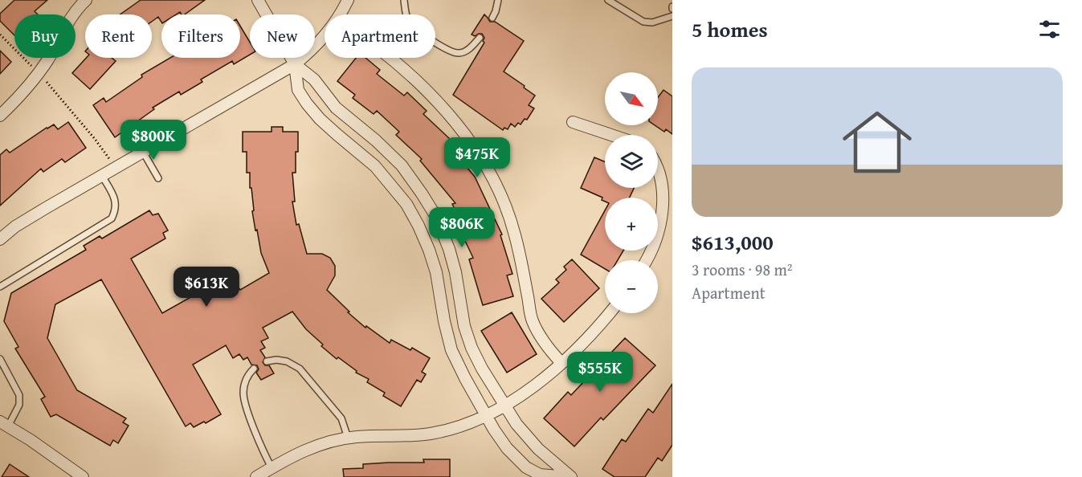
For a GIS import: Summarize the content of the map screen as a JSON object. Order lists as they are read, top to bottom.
{
  "north": "bottom right",
  "page": {
    "heading": "5 homes",
    "chip": [
      "Buy",
      "Rent",
      "Filters",
      "New",
      "Apartment"
    ],
    "list": [
      {
        "name": "$613,000",
        "note": "3 rooms · 98 m² · Apartment"
      }
    ],
    "map_buttons": ["+", "−"],
    "price": [
      "$800K",
      "$475K",
      "$806K",
      "$613K",
      "$555K"
    ]
  }
}
